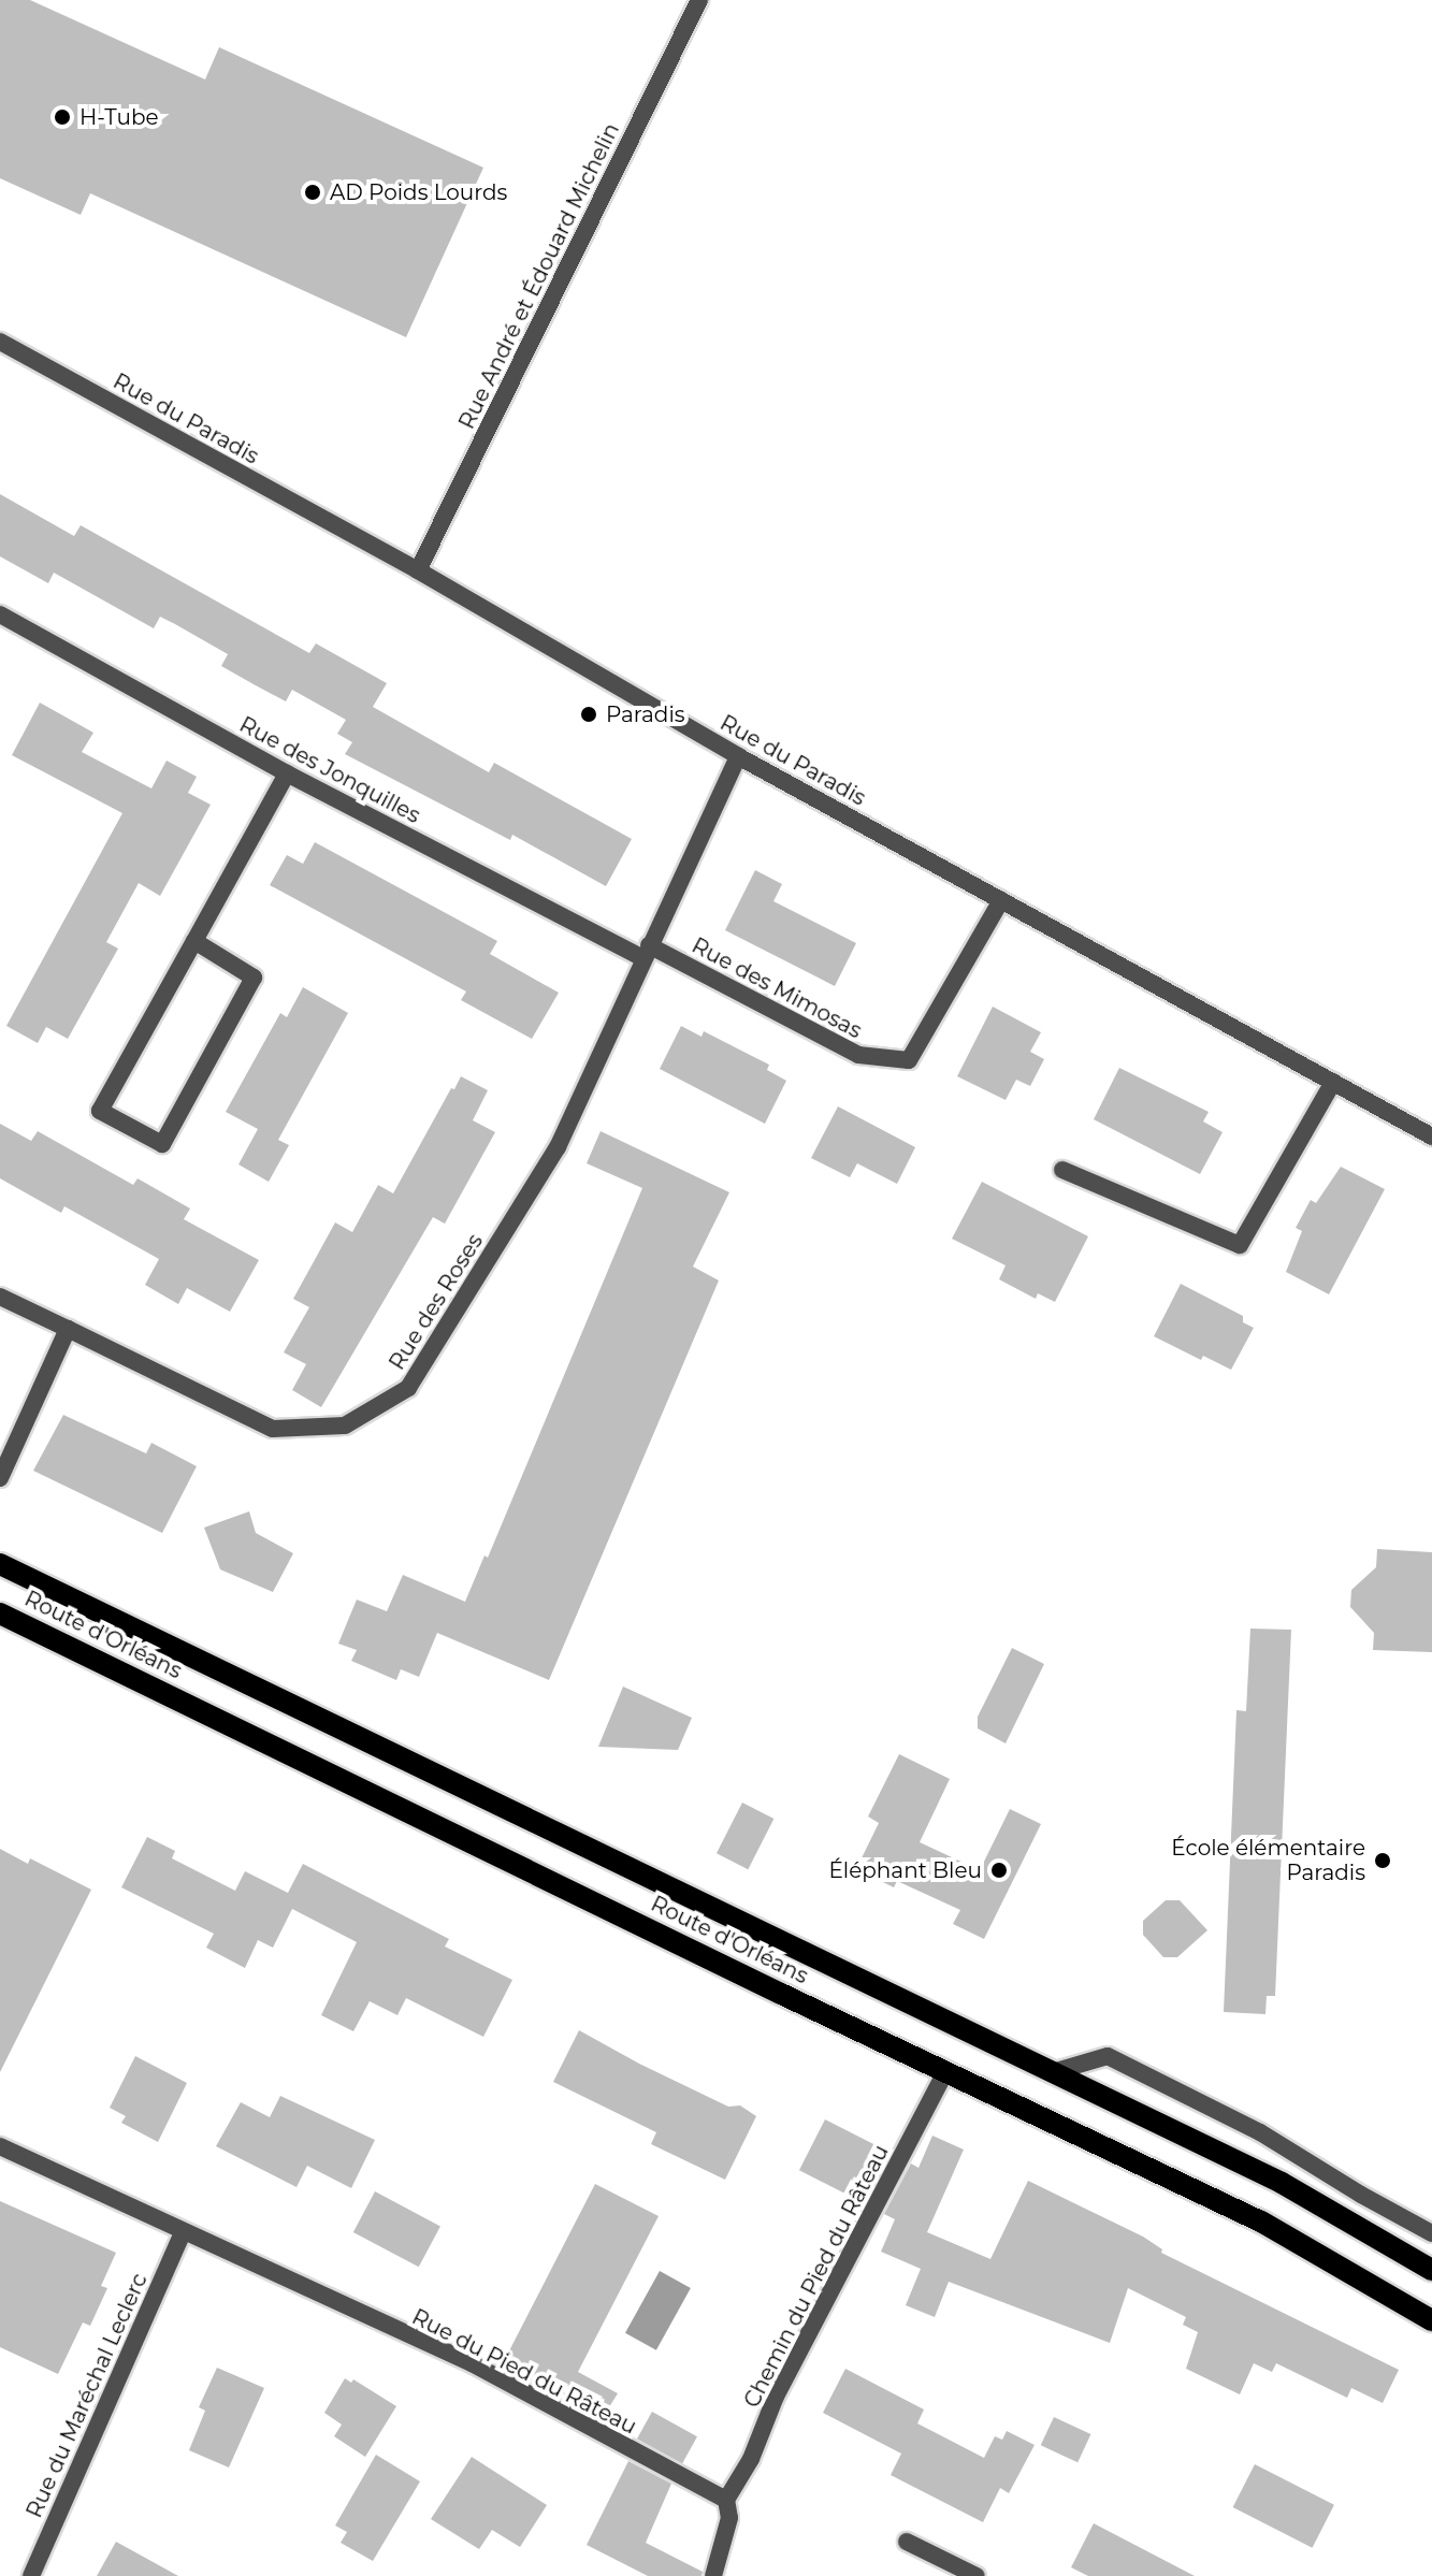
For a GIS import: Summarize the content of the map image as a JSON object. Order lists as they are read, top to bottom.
{
  "streets": {
    "main road": ["Route d'Orléans"],
    "street": [
      "Rue André et Édouard Michelin",
      "Rue du Paradis",
      "Rue des Jonquilles",
      "Rue des Mimosas",
      "Rue des Roses",
      "Chemin du Pied du Râteau",
      "Rue du Pied du Râteau",
      "Rue du Maréchal Leclerc"
    ]
  },
  "crossings": [
    ["Rue André et Édouard Michelin", "Rue du Paradis"],
    ["Rue du Paradis", "Rue des Mimosas"],
    ["Rue du Paradis", "Rue des Roses"],
    ["Rue des Jonquilles", "Rue des Mimosas"],
    ["Rue des Jonquilles", "Rue des Roses"],
    ["Rue des Mimosas", "Rue des Roses"],
    ["Route d'Orléans", "Chemin du Pied du Râteau"],
    ["Chemin du Pied du Râteau", "Rue du Pied du Râteau"],
    ["Rue du Pied du Râteau", "Rue du Maréchal Leclerc"]
  ],
  "places": [
    "H-Tube",
    "AD Poids Lourds",
    "Paradis",
    "École élémentaire Paradis",
    "Éléphant Bleu"
  ]
}
